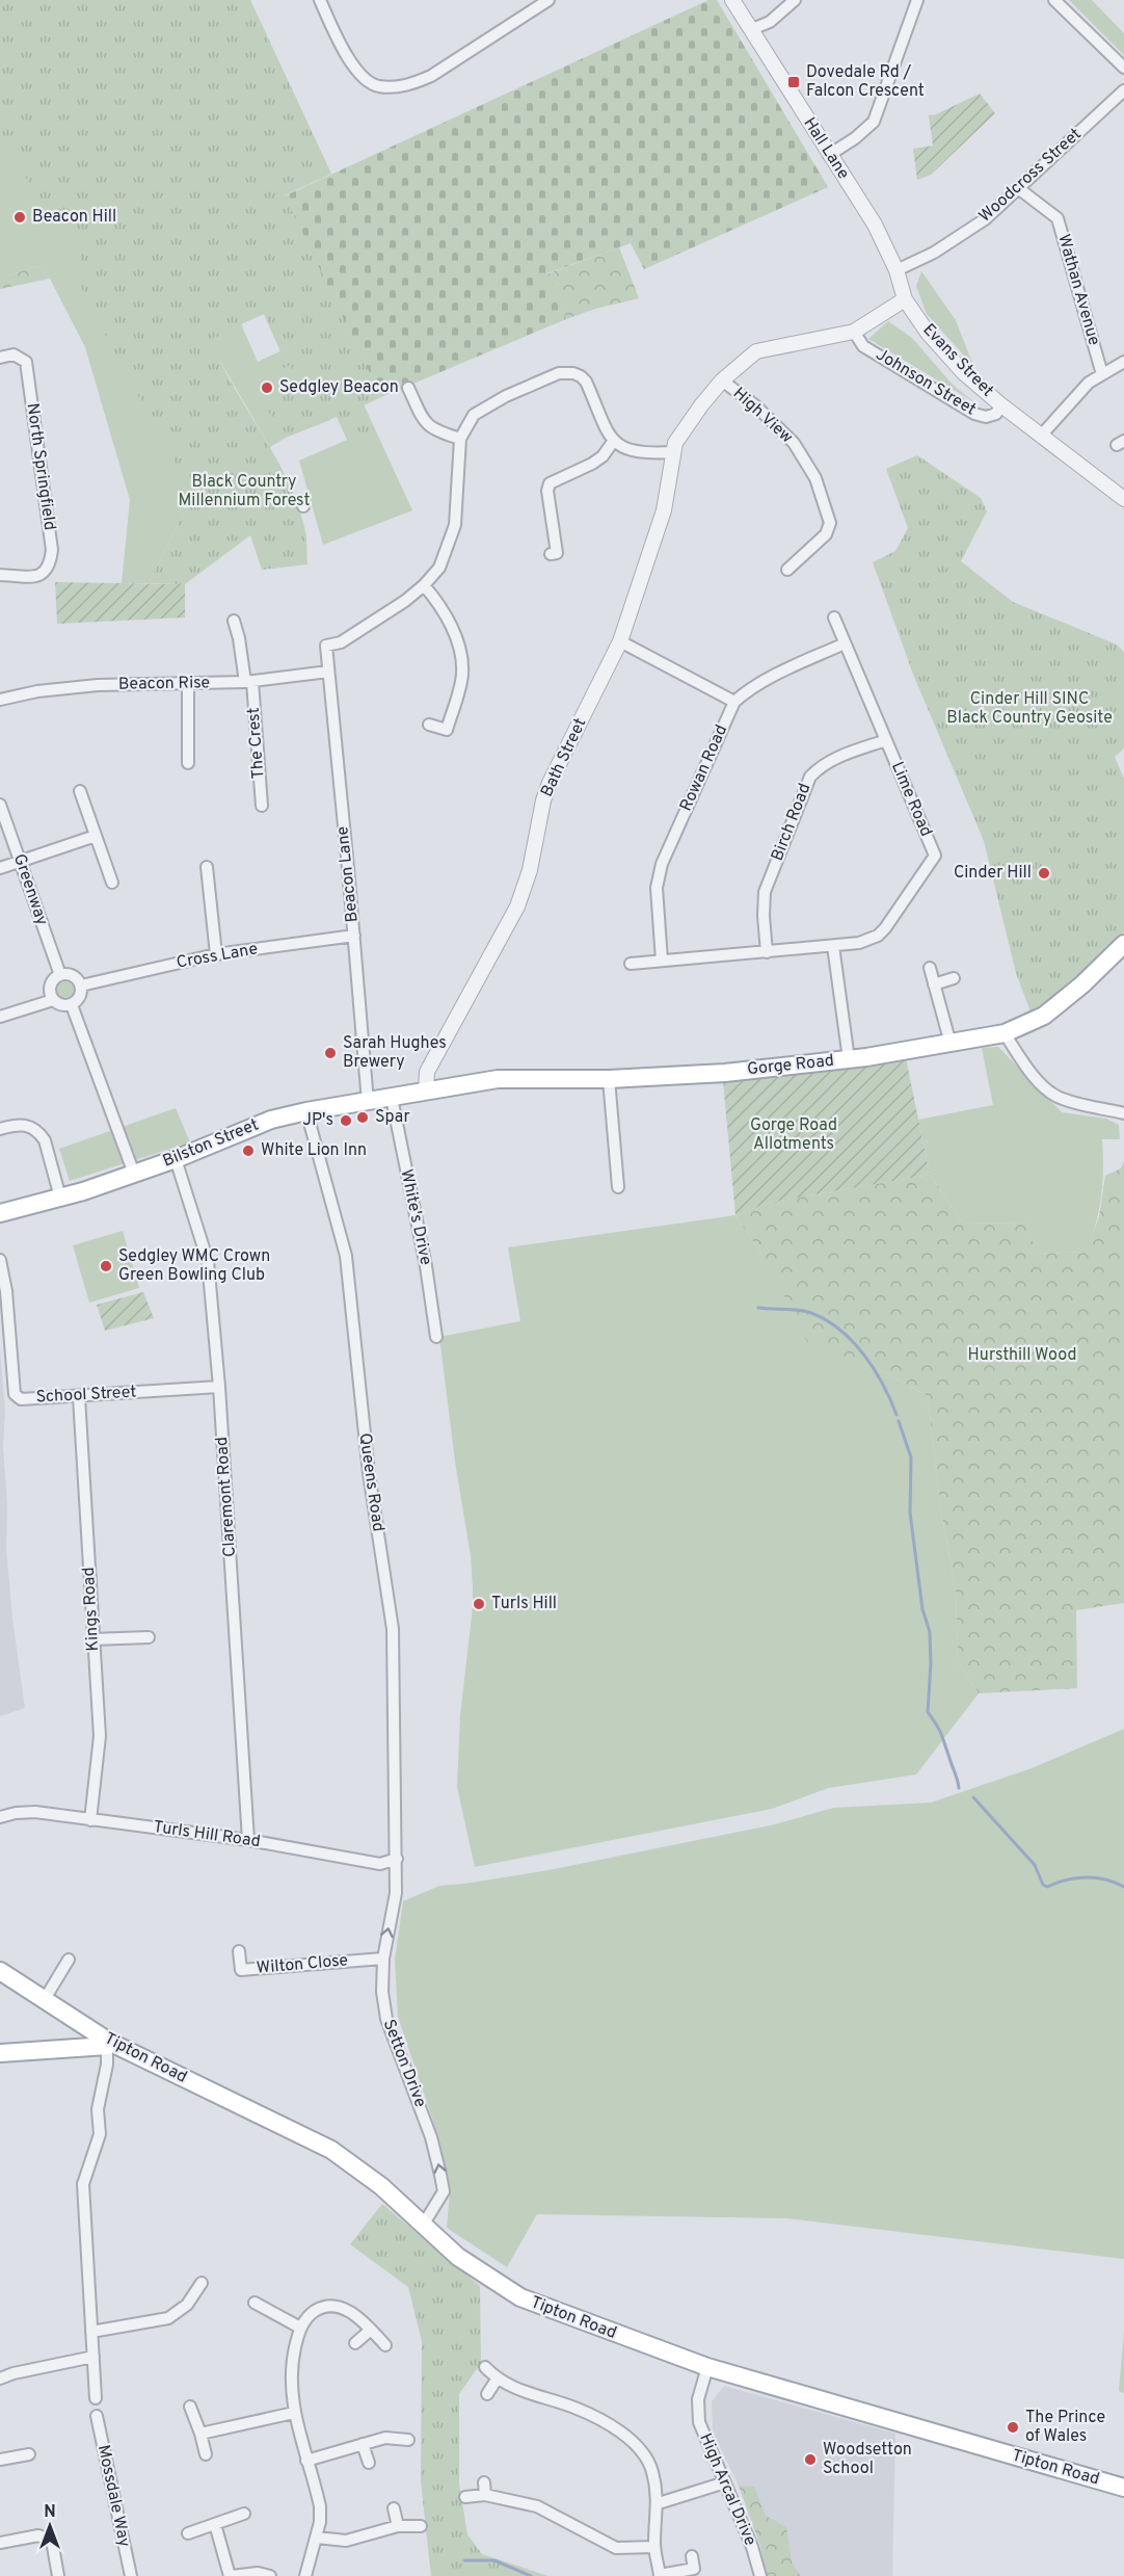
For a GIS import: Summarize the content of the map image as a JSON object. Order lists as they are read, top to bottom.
{
  "streets": {
    "main road": ["Gorge Road", "Bilston Street", "Tipton Road"],
    "street": [
      "Hall Lane",
      "Woodcross Street",
      "Wathan Avenue",
      "Evans Street",
      "Johnson Street",
      "High View",
      "North Springfield",
      "Beacon Rise",
      "The Crest",
      "Bath Street",
      "Rowan Road",
      "Lime Road",
      "Birch Road",
      "Beacon Lane",
      "Greenway",
      "Cross Lane",
      "White's Drive",
      "School Street",
      "Queens Road",
      "Claremont Road",
      "Kings Road",
      "Turls Hill Road",
      "Wilton Close",
      "Setton Drive",
      "High Arcal Drive",
      "Mossdale Way"
    ]
  },
  "crossings": [
    ["Hall Lane", "Woodcross Street"],
    ["Hall Lane", "Evans Street"],
    ["Woodcross Street", "Wathan Avenue"],
    ["Woodcross Street", "Evans Street"],
    ["Evans Street", "Johnson Street"],
    ["Beacon Rise", "The Crest"],
    ["Beacon Rise", "Beacon Lane"],
    ["Bath Street", "Gorge Road"],
    ["Bath Street", "Bilston Street"],
    ["Lime Road", "Birch Road"],
    ["Beacon Lane", "Cross Lane"],
    ["Beacon Lane", "Bilston Street"],
    ["Greenway", "Cross Lane"],
    ["Gorge Road", "Bilston Street"],
    ["Bilston Street", "White's Drive"],
    ["Bilston Street", "Queens Road"],
    ["Bilston Street", "Claremont Road"],
    ["School Street", "Claremont Road"],
    ["School Street", "Kings Road"],
    ["Queens Road", "Turls Hill Road"],
    ["Queens Road", "Setton Drive"],
    ["Claremont Road", "Turls Hill Road"],
    ["Kings Road", "Turls Hill Road"],
    ["Turls Hill Road", "Setton Drive"],
    ["Wilton Close", "Setton Drive"],
    ["Tipton Road", "Setton Drive"],
    ["Tipton Road", "High Arcal Drive"]
  ],
  "one_way": ["Setton Drive"],
  "parks": [
    "Black Country Millennium Forest",
    "Cinder Hill SINC Black Country Geosite",
    "Gorge Road Allotments",
    "Hursthill Wood"
  ],
  "places": {
    "transit": ["Dovedale Rd / Falcon Crescent"],
    "other": [
      "Beacon Hill",
      "Sedgley Beacon",
      "Cinder Hill",
      "Sarah Hughes Brewery",
      "Spar",
      "JP's",
      "White Lion Inn",
      "Sedgley WMC Crown Green Bowling Club",
      "Turls Hill",
      "The Prince of Wales",
      "Woodsetton School"
    ]
  },
  "north": "top"
}
